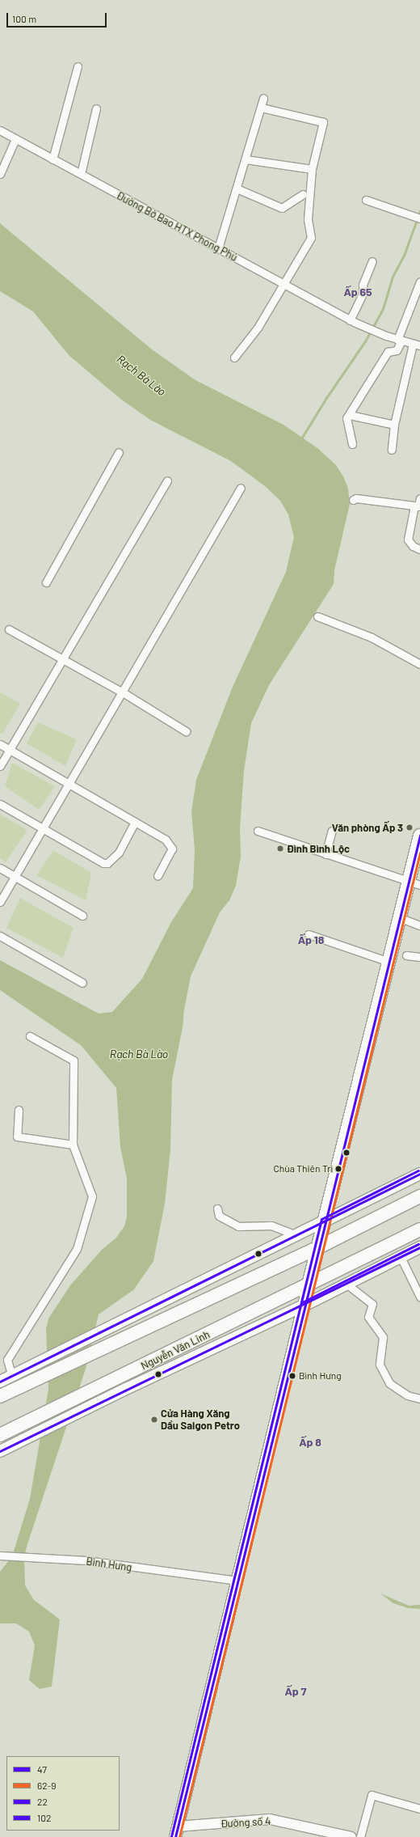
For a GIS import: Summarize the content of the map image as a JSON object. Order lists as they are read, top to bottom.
{
  "streets": {
    "highway": ["Nguyễn Văn Linh"],
    "street": ["Đường Bờ Bao HTX Phong Phú", "Bình Hưng", "Đường số 4"]
  },
  "districts": [
    "Ấp 65",
    "Ấp 18",
    "Ấp 8",
    "Ấp 7"
  ],
  "water": ["Rạch Bà Lào"],
  "places": [
    "Văn phòng Ấp 3",
    "Đình Bình Lộc",
    "Chùa Thiên Trì",
    "Bình Hưng",
    "Cửa Hàng Xăng Dầu Saigon Petro"
  ],
  "lines": [
    "transit line 47",
    "transit line 62-9",
    "transit line 22",
    "transit line 102"
  ],
  "legend": [
    "47",
    "62-9",
    "22",
    "102"
  ],
  "scale_bar": "100 m"
}
